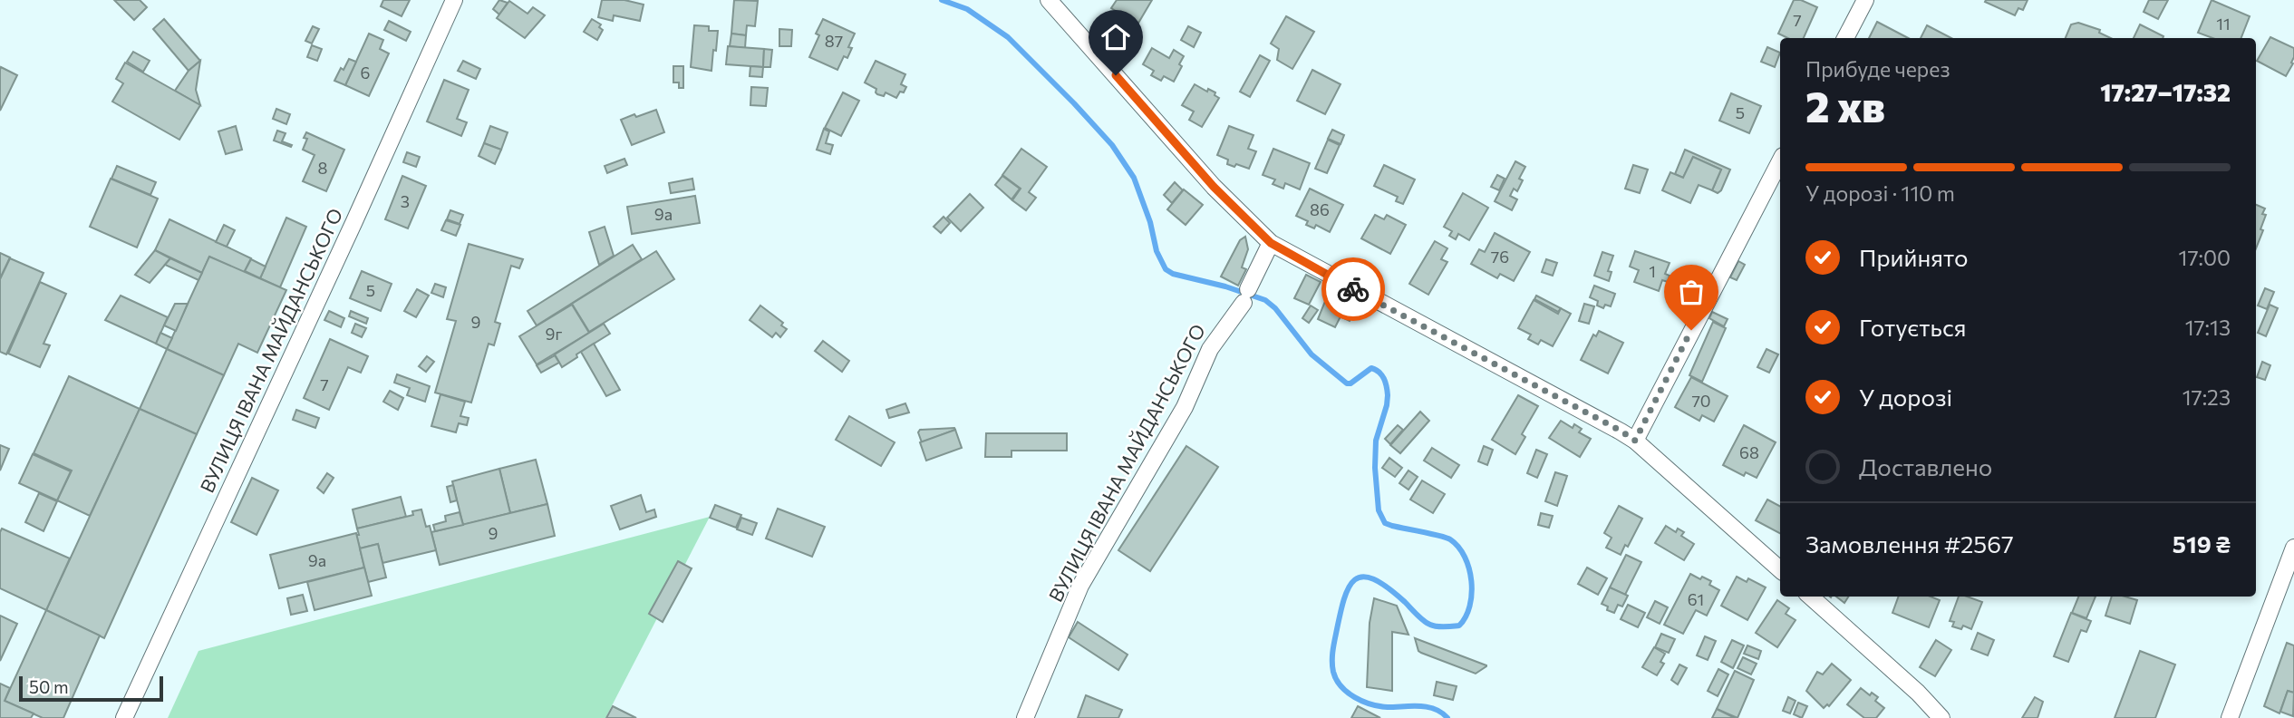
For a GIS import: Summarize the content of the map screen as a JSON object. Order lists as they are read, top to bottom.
{
  "streets": {
    "street": ["ВУЛИЦЯ ІВАНА МАЙДАНСЬКОГО"]
  },
  "house_numbers": [
    "7",
    "11",
    "87",
    "6",
    "5",
    "8",
    "3",
    "86",
    "9а",
    "76",
    "1",
    "5",
    "9",
    "9г",
    "7",
    "70",
    "68",
    "9",
    "9а",
    "61"
  ],
  "scale_bar": "50 m",
  "page": {
    "heading": ["2 хв", "Прибуде через", "17:27–17:32"],
    "panel": ["Замовлення #2567", "519 ₴"],
    "bar": "У дорозі · 110 m",
    "list": [
      ["Прийнято", "17:00"],
      ["Готується", "17:13"],
      ["У дорозі", "17:23"],
      "Доставлено"
    ],
    "scale": "50 m"
  }
}
